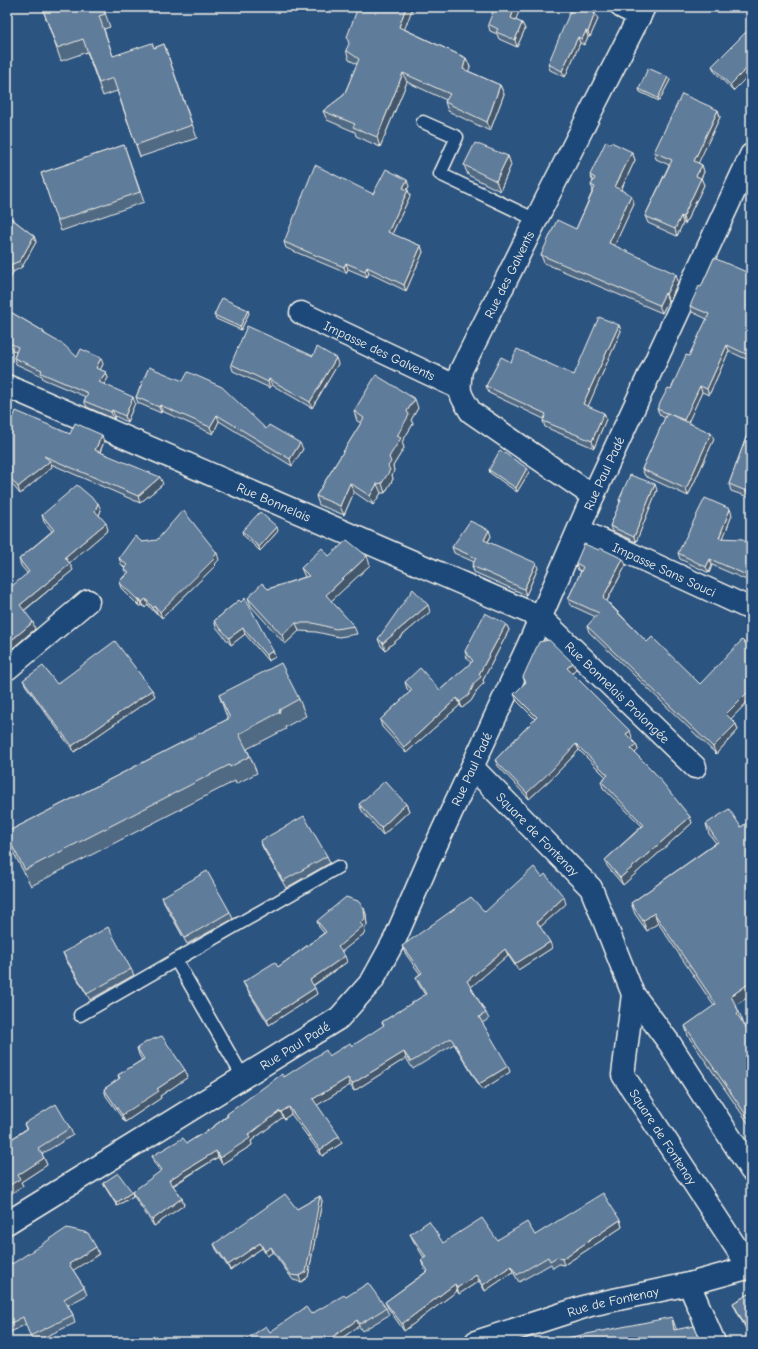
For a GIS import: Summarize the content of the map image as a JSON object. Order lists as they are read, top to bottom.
{
  "streets": {
    "street": [
      "Rue des Galvents",
      "Impasse des Galvents",
      "Rue Paul Padé",
      "Rue Bonnelais",
      "Impasse Sans Souci",
      "Rue Bonnelais Prolongée",
      "Square de Fontenay",
      "Rue de Fontenay"
    ]
  },
  "crossings": [
    ["Rue des Galvents", "Impasse des Galvents"],
    ["Rue Paul Padé", "Rue Bonnelais"],
    ["Rue Paul Padé", "Impasse Sans Souci"],
    ["Rue Paul Padé", "Rue Bonnelais Prolongée"],
    ["Rue Paul Padé", "Square de Fontenay"],
    ["Rue Bonnelais", "Rue Bonnelais Prolongée"],
    ["Square de Fontenay", "Rue de Fontenay"]
  ]
}
